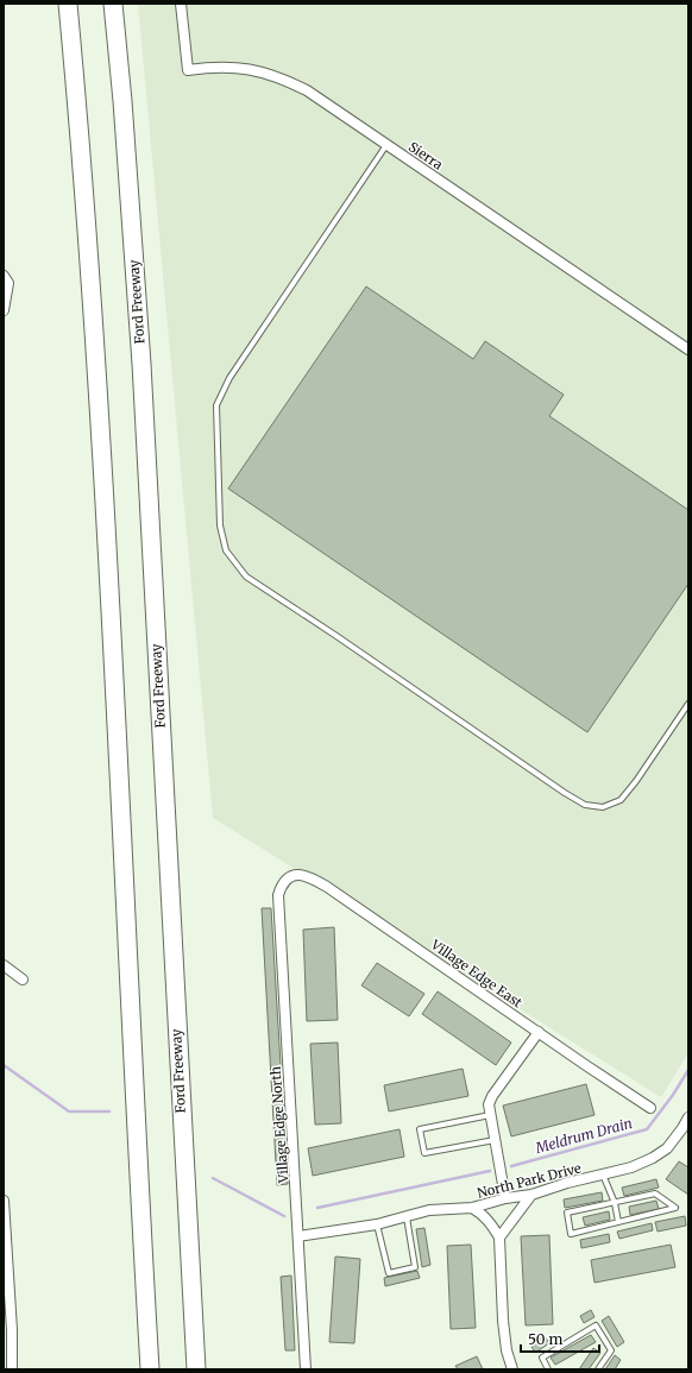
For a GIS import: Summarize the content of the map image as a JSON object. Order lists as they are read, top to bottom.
{
  "streets": {
    "highway": ["Ford Freeway"],
    "street": [
      "Sierra",
      "Village Edge East",
      "Village Edge North",
      "North Park Drive"
    ]
  },
  "crossings": [
    ["Village Edge East", "Village Edge North"],
    ["Village Edge North", "North Park Drive"]
  ],
  "water": ["Meldrum Drain"],
  "scale_bar": "50 m"
}
